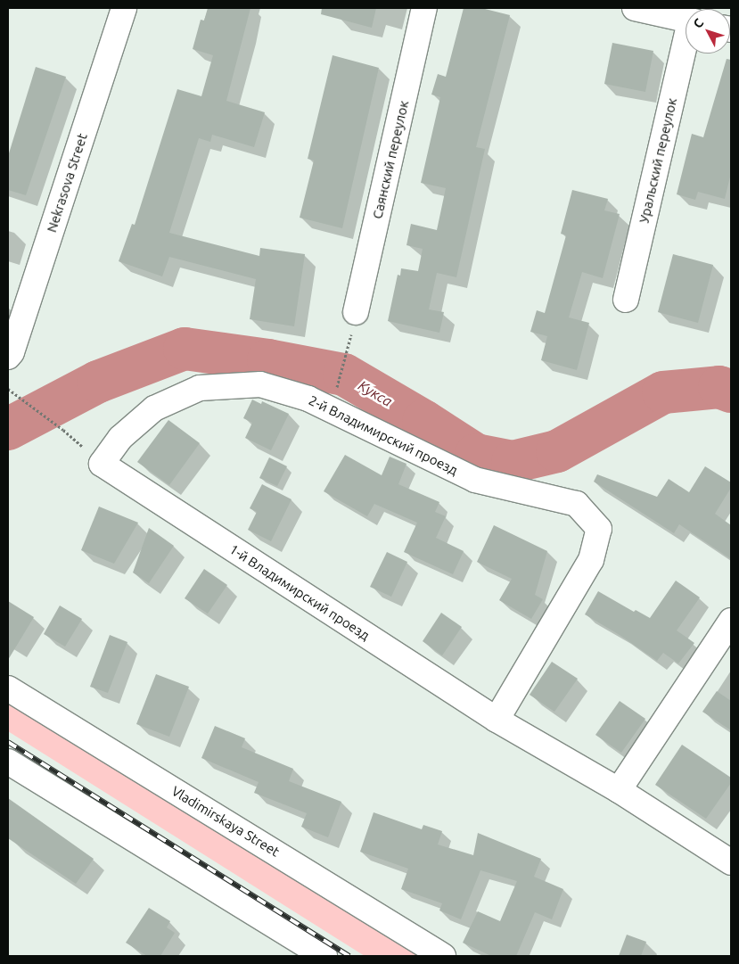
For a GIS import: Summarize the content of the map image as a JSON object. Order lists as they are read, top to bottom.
{
  "streets": {
    "street": [
      "Саянский переулок",
      "Уральский переулок",
      "Nekrasova Street",
      "2-й Владимирский проезд",
      "1-й Владимирский проезд",
      "Vladimirskaya Street"
    ]
  },
  "crossings": [
    ["2-й Владимирский проезд", "1-й Владимирский проезд"]
  ],
  "water": ["Кукса"],
  "north": "top left"
}
